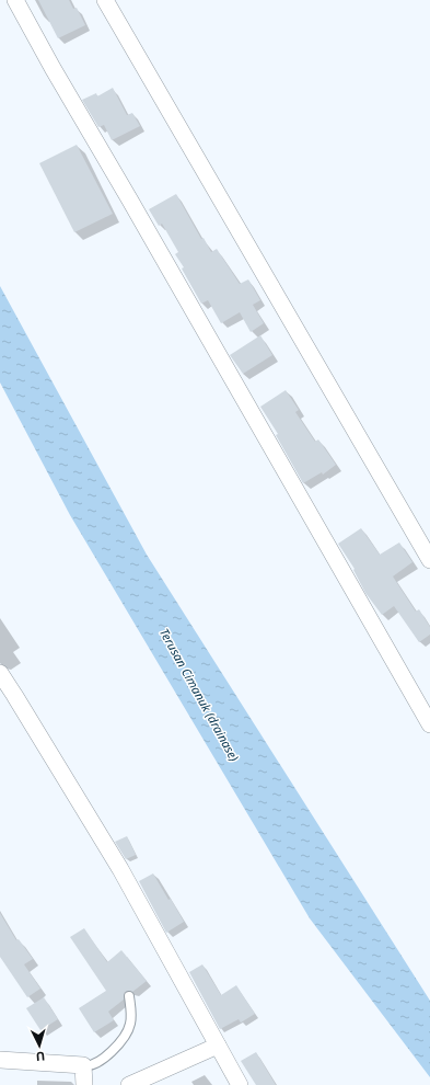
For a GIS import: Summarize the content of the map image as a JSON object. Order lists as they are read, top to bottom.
{
  "water": ["Terusan Cimanuk (drainase)"],
  "north": "bottom"
}
